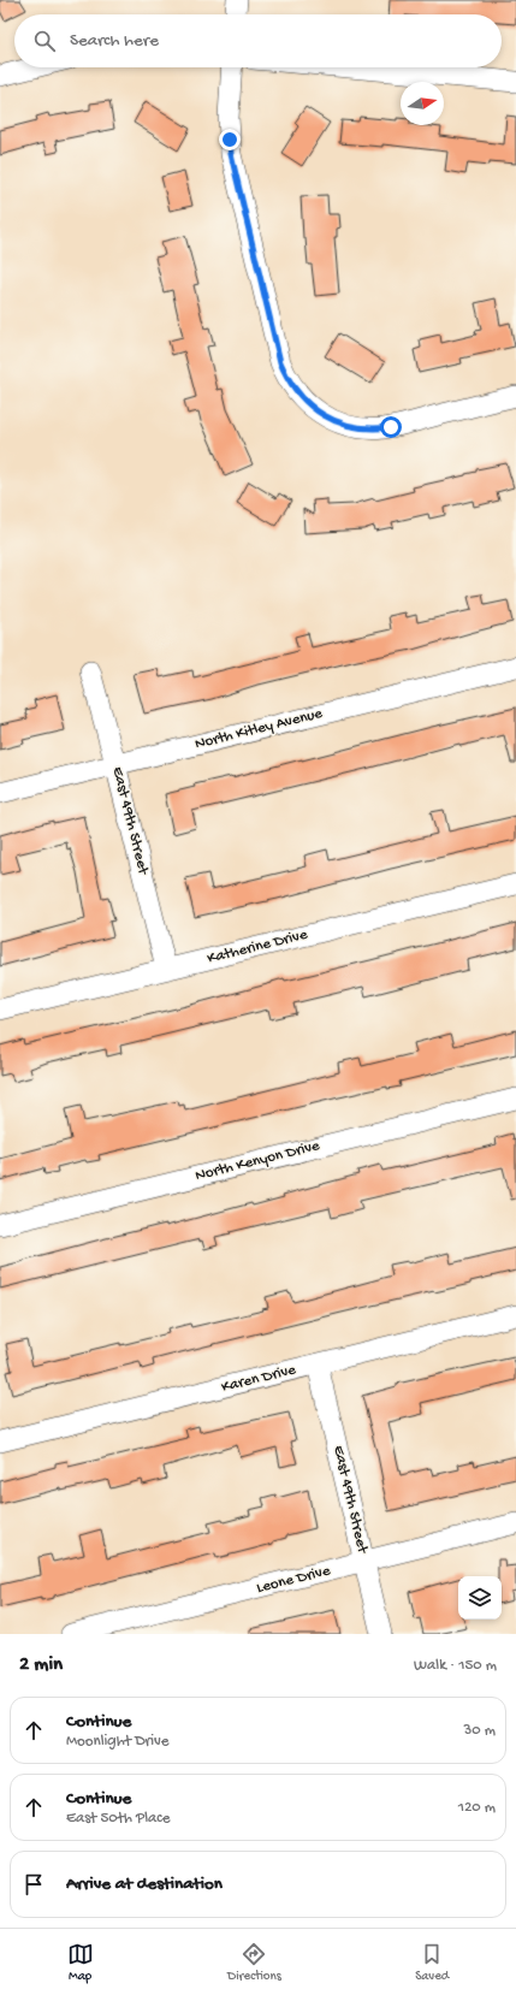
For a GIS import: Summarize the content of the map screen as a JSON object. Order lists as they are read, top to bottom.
{
  "streets": {
    "street": [
      "North Kitley Avenue",
      "East 49th Street",
      "Katherine Drive",
      "North Kenyon Drive",
      "Karen Drive",
      "Leone Drive"
    ]
  },
  "crossings": [
    ["North Kitley Avenue", "East 49th Street"],
    ["East 49th Street", "Katherine Drive"],
    ["East 49th Street", "Karen Drive"],
    ["East 49th Street", "Leone Drive"]
  ],
  "north": "right",
  "page": {
    "search": "Search here",
    "heading": ["2 min", "Walk · 150 m"],
    "list": [
      ["Continue", "Moonlight Drive", "30 m"],
      ["Continue", "East 50th Place", "120 m"],
      "Arrive at destination"
    ],
    "nav": ["Map", "Directions", "Saved"]
  }
}
